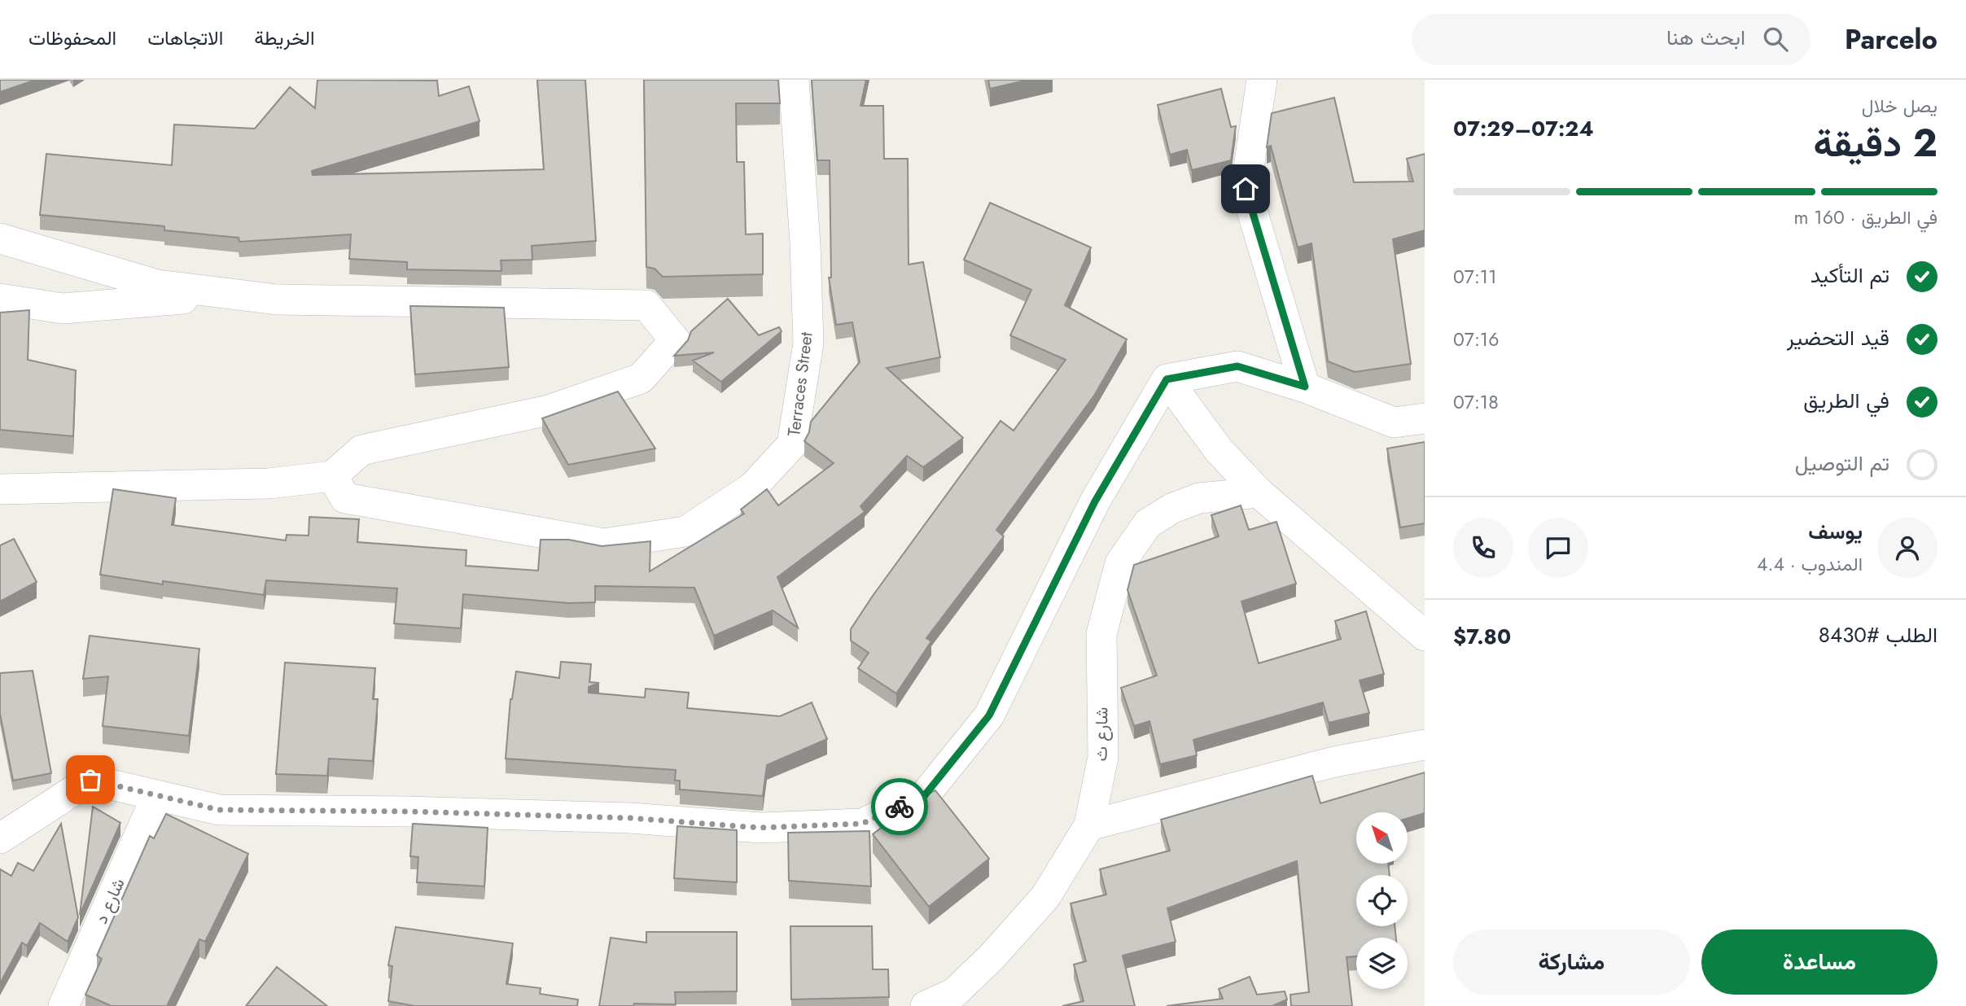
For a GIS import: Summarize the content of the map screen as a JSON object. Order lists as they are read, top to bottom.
{
  "streets": {
    "street": ["Terraces Street", "شارع ث", "شارع ﺩ"]
  },
  "north": "top left",
  "page": {
    "header": "Parcelo",
    "search": "ابحث هنا",
    "nav": ["الخريطة", "الاتجاهات", "المحفوظات"],
    "heading": ["2 دقيقة", "يصل خلال", "07:24–07:29"],
    "panel": [
      "يوسف",
      "المندوب · 4.4",
      "الطلب #8430",
      "$7.80"
    ],
    "bar": "في الطريق · 160 m",
    "list": [
      ["تم التأكيد", "07:11"],
      ["قيد التحضير", "07:16"],
      ["في الطريق", "07:18"],
      "تم التوصيل"
    ],
    "buttons": ["مساعدة", "مشاركة"]
  }
}
